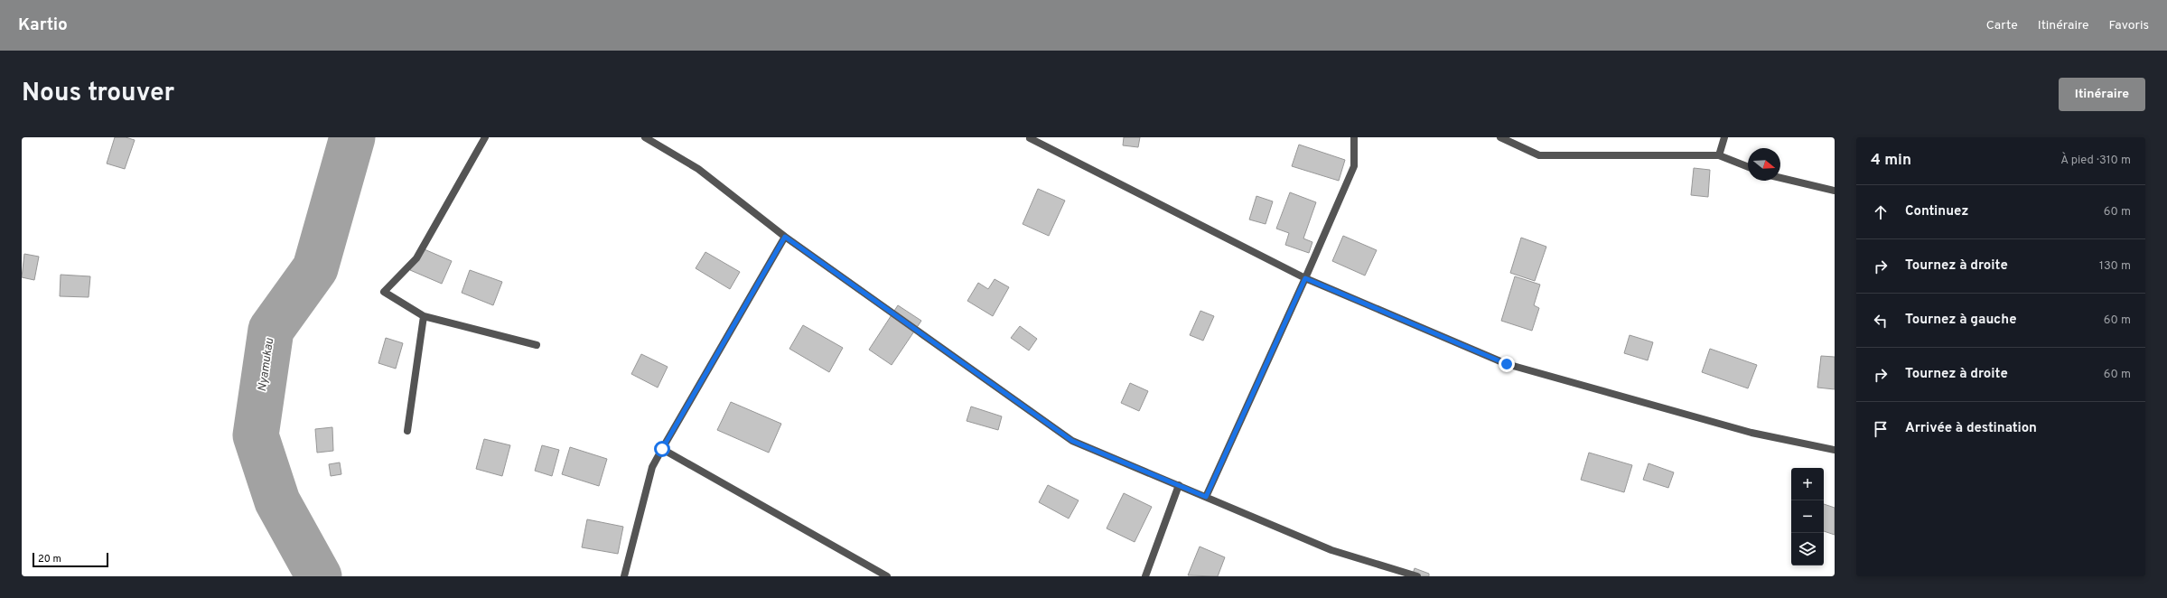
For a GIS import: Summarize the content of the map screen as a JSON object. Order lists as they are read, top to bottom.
{
  "water": ["Nyamukau"],
  "scale_bar": "20 m",
  "north": "right",
  "page": {
    "header": "Kartio",
    "nav": ["Carte", "Itinéraire", "Favoris"],
    "title": "Nous trouver",
    "buttons": "Itinéraire",
    "heading": ["4 min", "À pied · 310 m"],
    "list": [
      ["Continuez", "60 m"],
      ["Tournez à droite", "130 m"],
      ["Tournez à gauche", "60 m"],
      ["Tournez à droite", "60 m"],
      "Arrivée à destination"
    ],
    "map_buttons": ["+", "−"],
    "scale": "20 m"
  }
}
